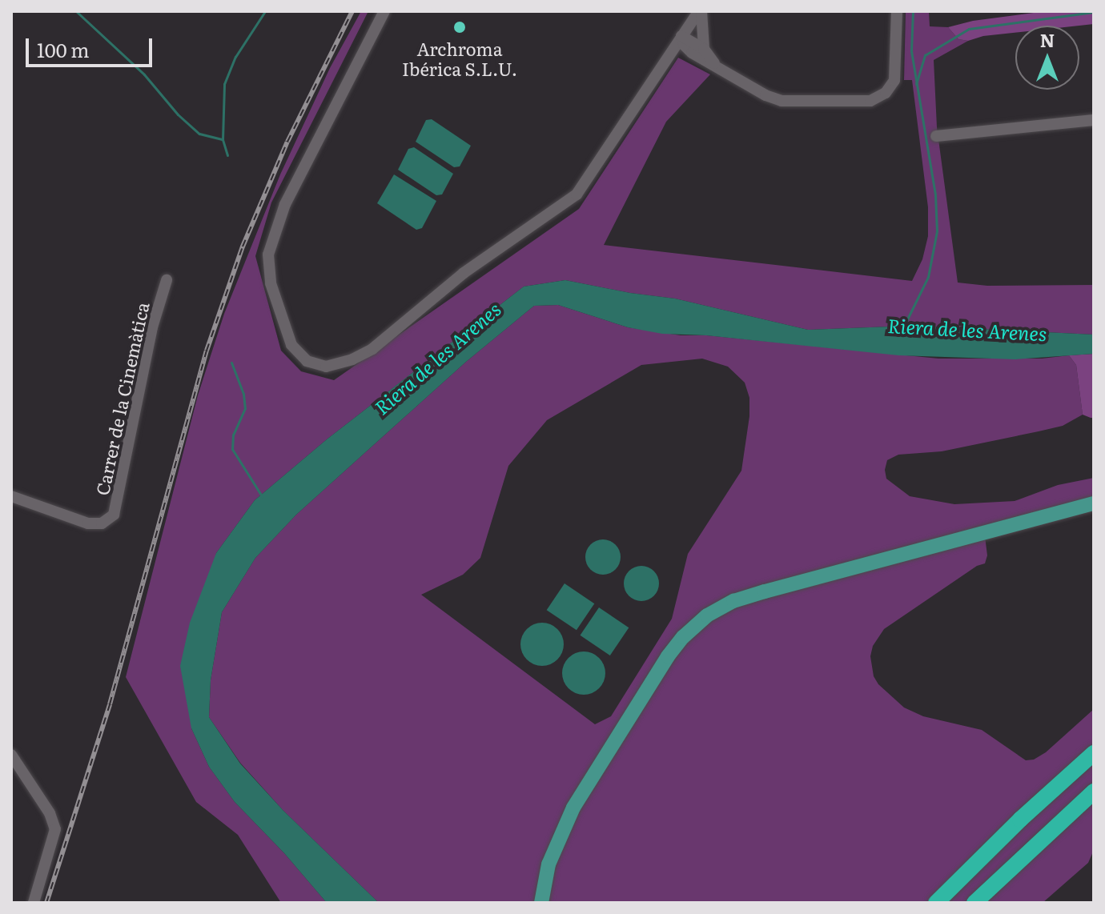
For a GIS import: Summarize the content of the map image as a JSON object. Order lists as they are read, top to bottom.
{
  "streets": {
    "street": ["Carrer de la Cinemàtica"]
  },
  "water": ["Riera de les Arenes"],
  "places": ["Archroma Ibérica S.L.U."],
  "scale_bar": "100 m",
  "north": "top"
}
